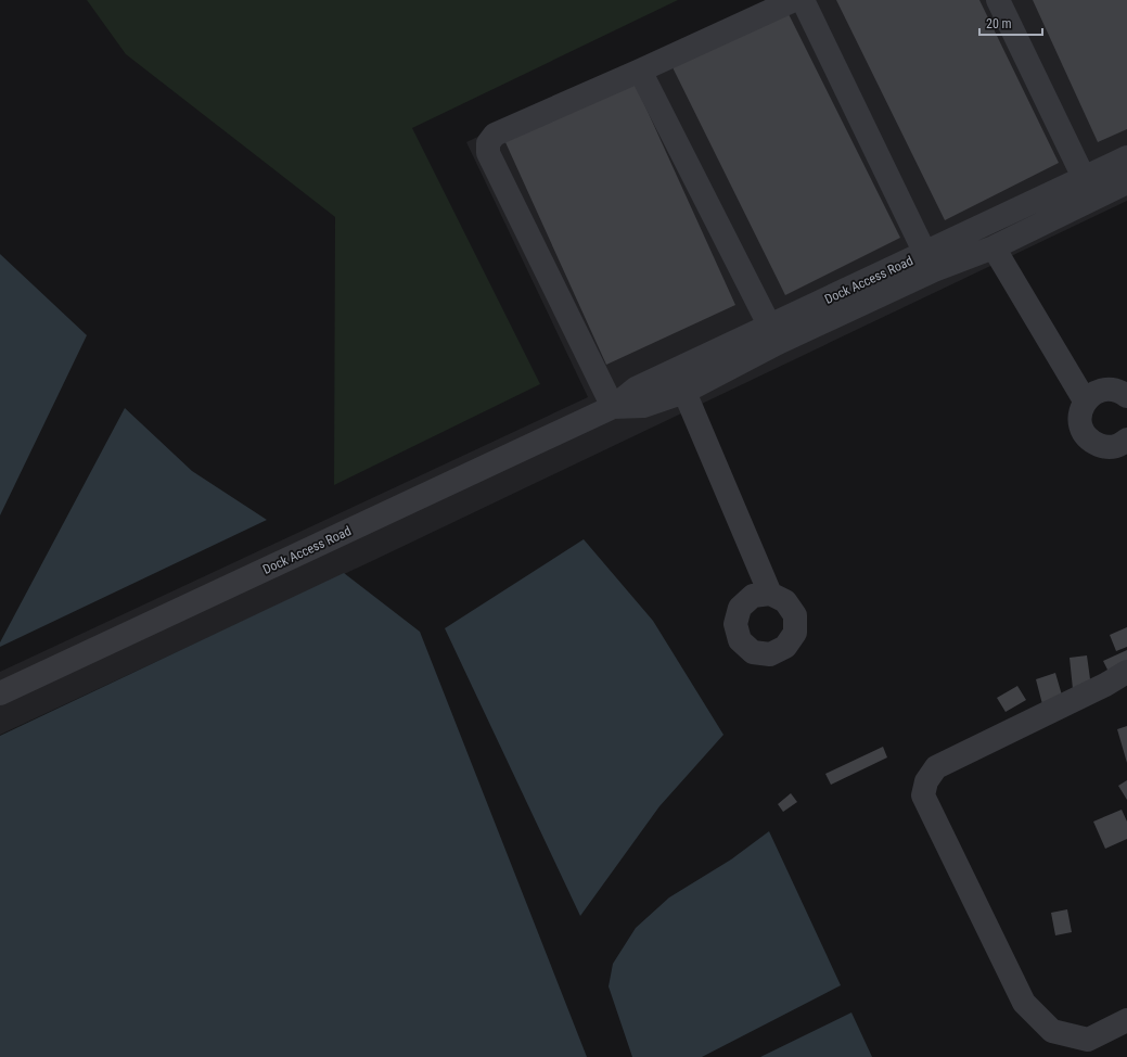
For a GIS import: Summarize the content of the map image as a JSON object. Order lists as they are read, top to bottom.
{
  "streets": {
    "street": ["Dock Access Road"]
  },
  "scale_bar": "20 m"
}
